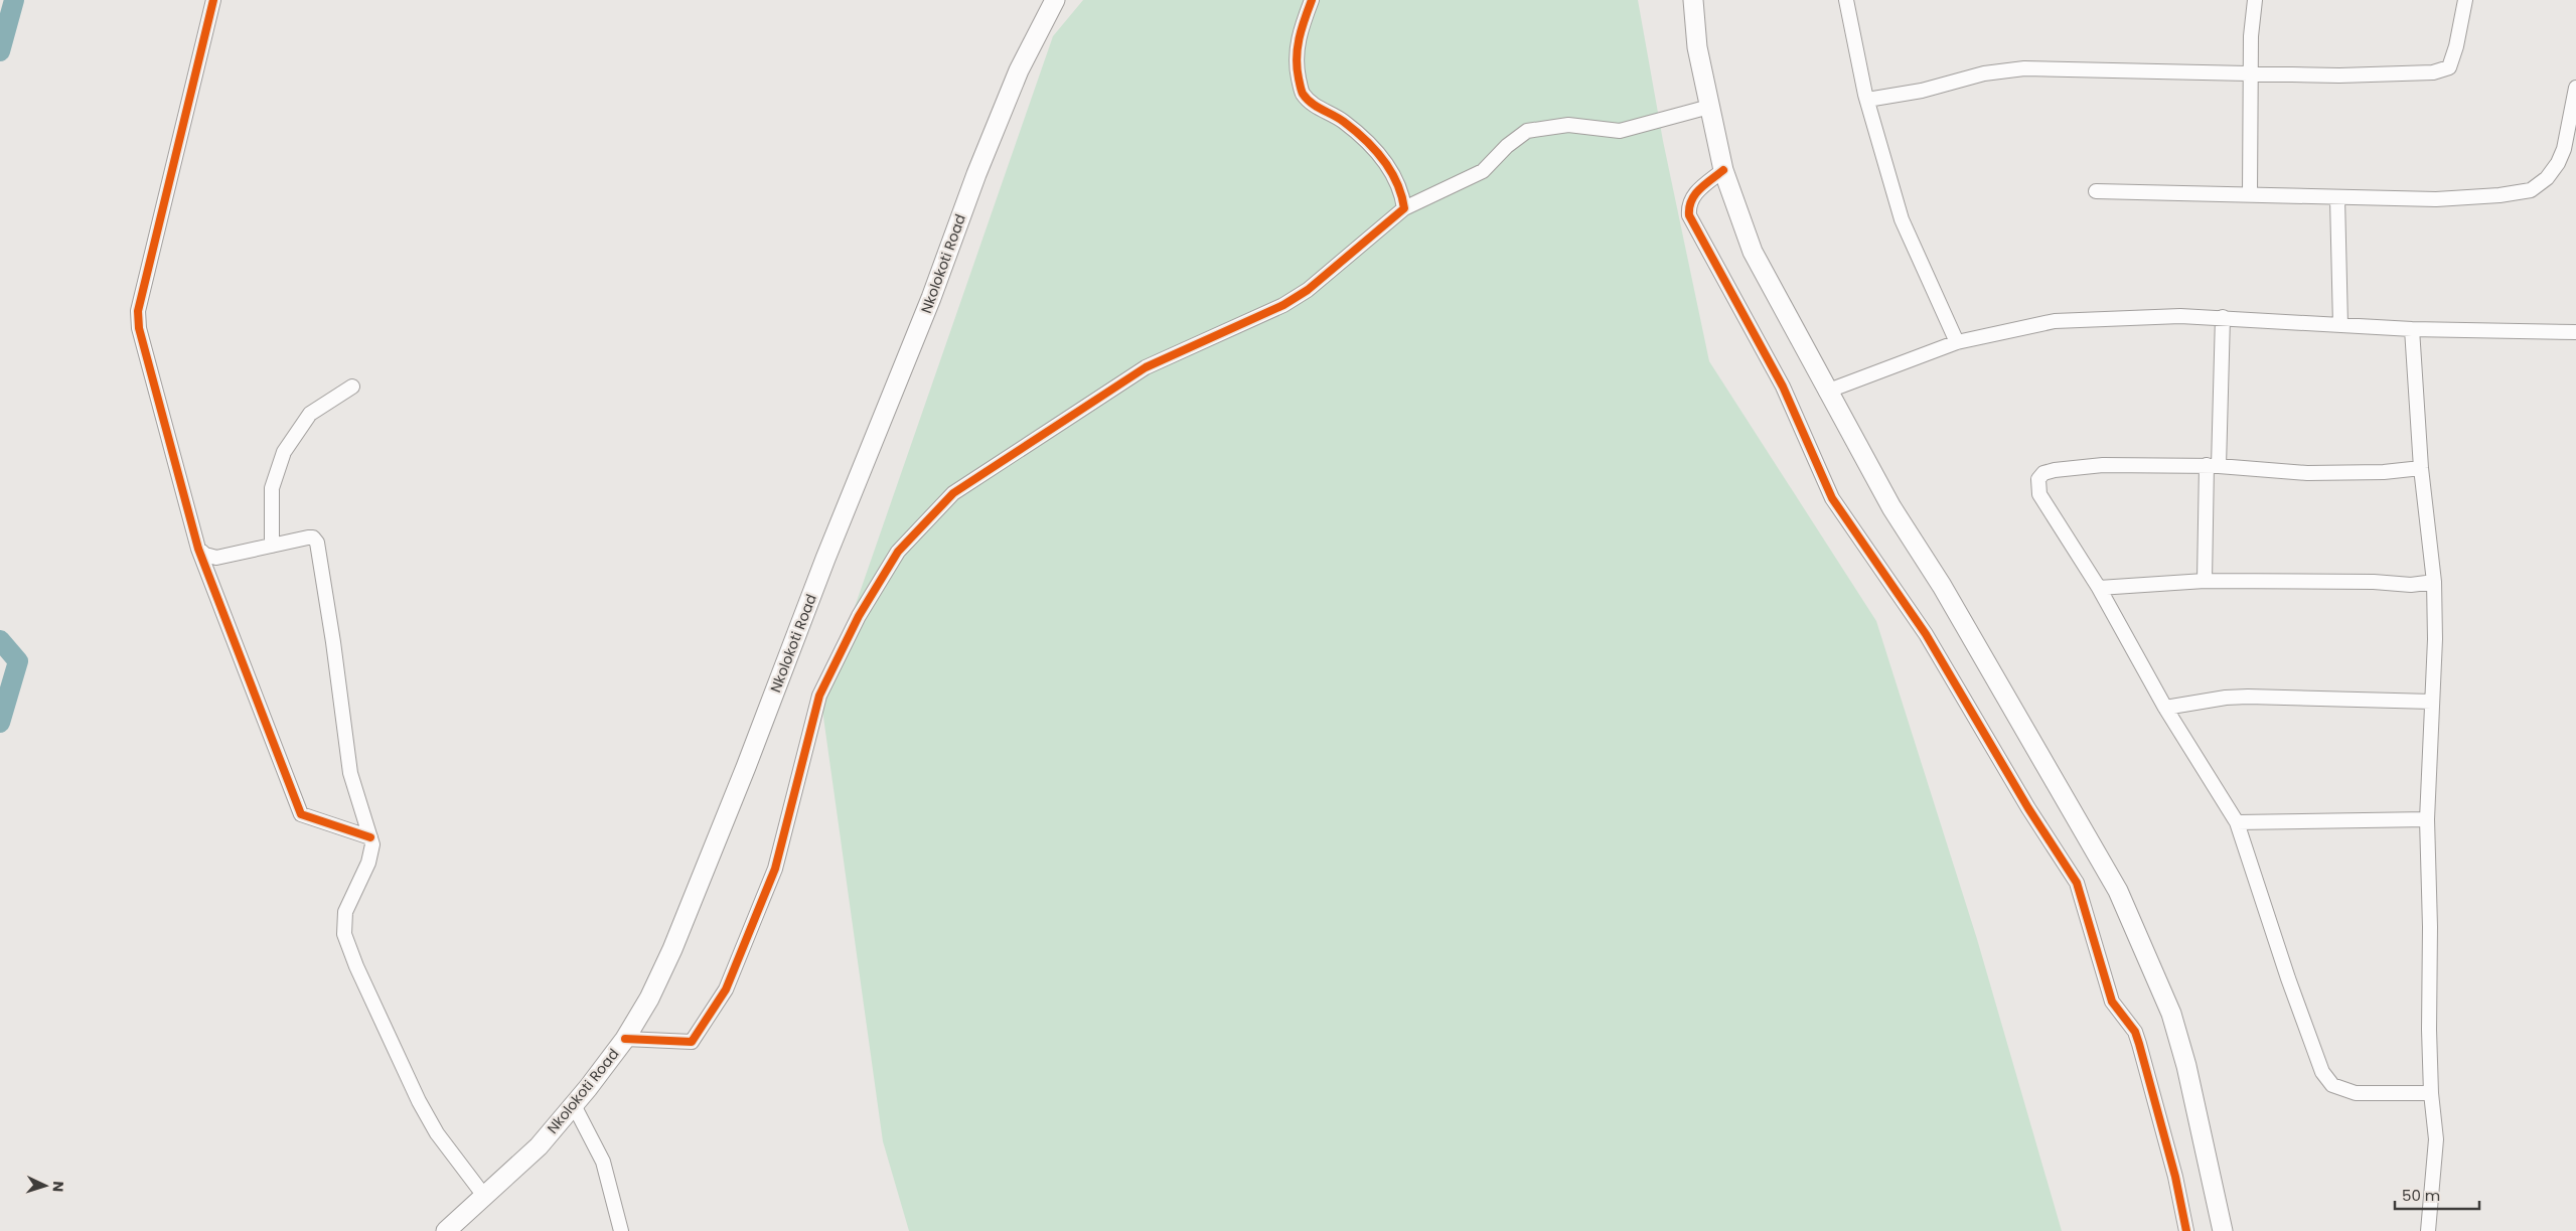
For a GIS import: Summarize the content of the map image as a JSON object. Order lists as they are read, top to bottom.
{
  "streets": {
    "main road": ["Nkolokoti Road"]
  },
  "scale_bar": "50 m",
  "north": "right"
}
